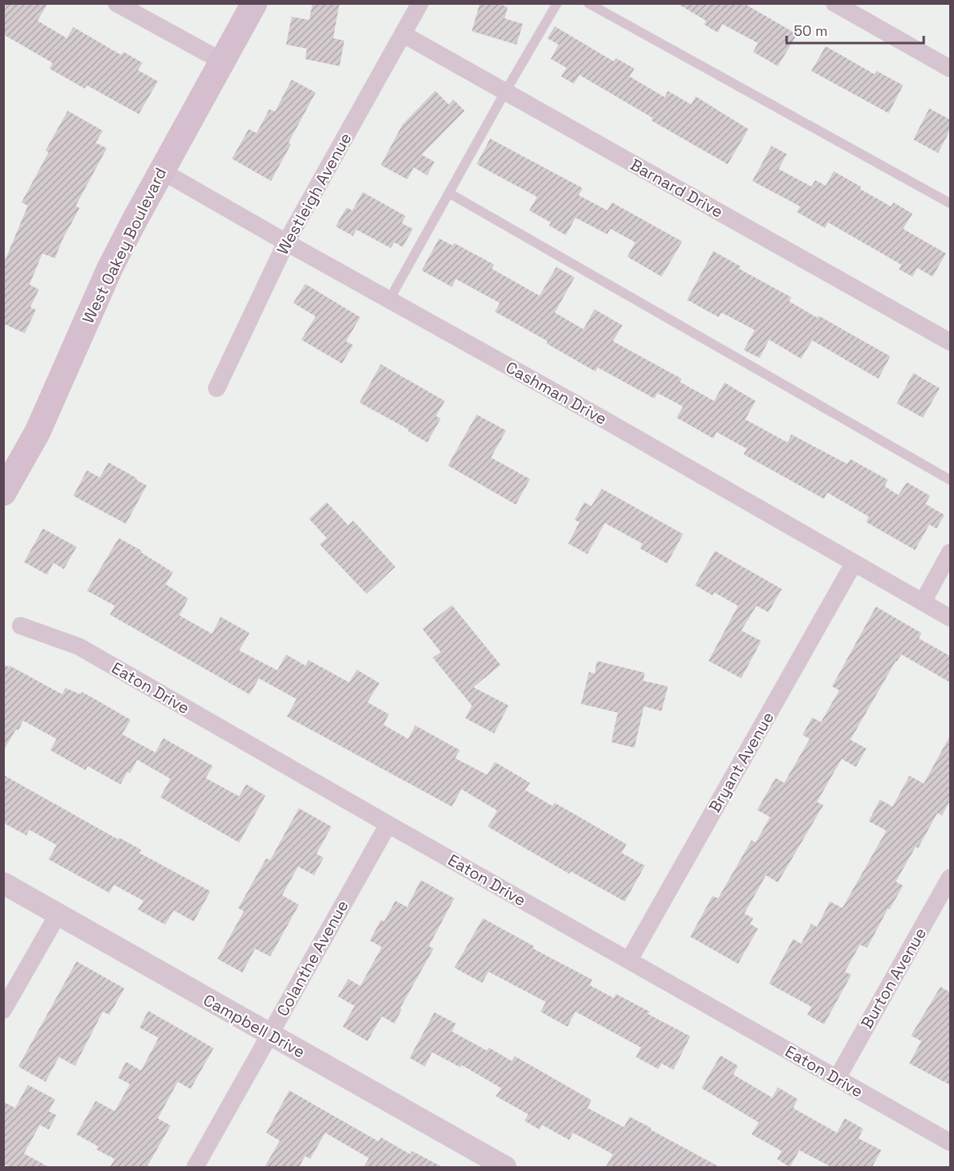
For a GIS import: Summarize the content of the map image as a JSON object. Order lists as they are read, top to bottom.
{
  "streets": {
    "main road": ["West Oakey Boulevard"],
    "street": [
      "Barnard Drive",
      "Westleigh Avenue",
      "Cashman Drive",
      "Eaton Drive",
      "Bryant Avenue",
      "Colanthe Avenue",
      "Burton Avenue",
      "Campbell Drive"
    ]
  },
  "crossings": [
    ["Barnard Drive", "Westleigh Avenue"],
    ["Westleigh Avenue", "Cashman Drive"],
    ["West Oakey Boulevard", "Cashman Drive"],
    ["Cashman Drive", "Bryant Avenue"],
    ["Eaton Drive", "Bryant Avenue"],
    ["Eaton Drive", "Colanthe Avenue"],
    ["Eaton Drive", "Burton Avenue"],
    ["Colanthe Avenue", "Campbell Drive"]
  ],
  "scale_bar": "50 m"
}
